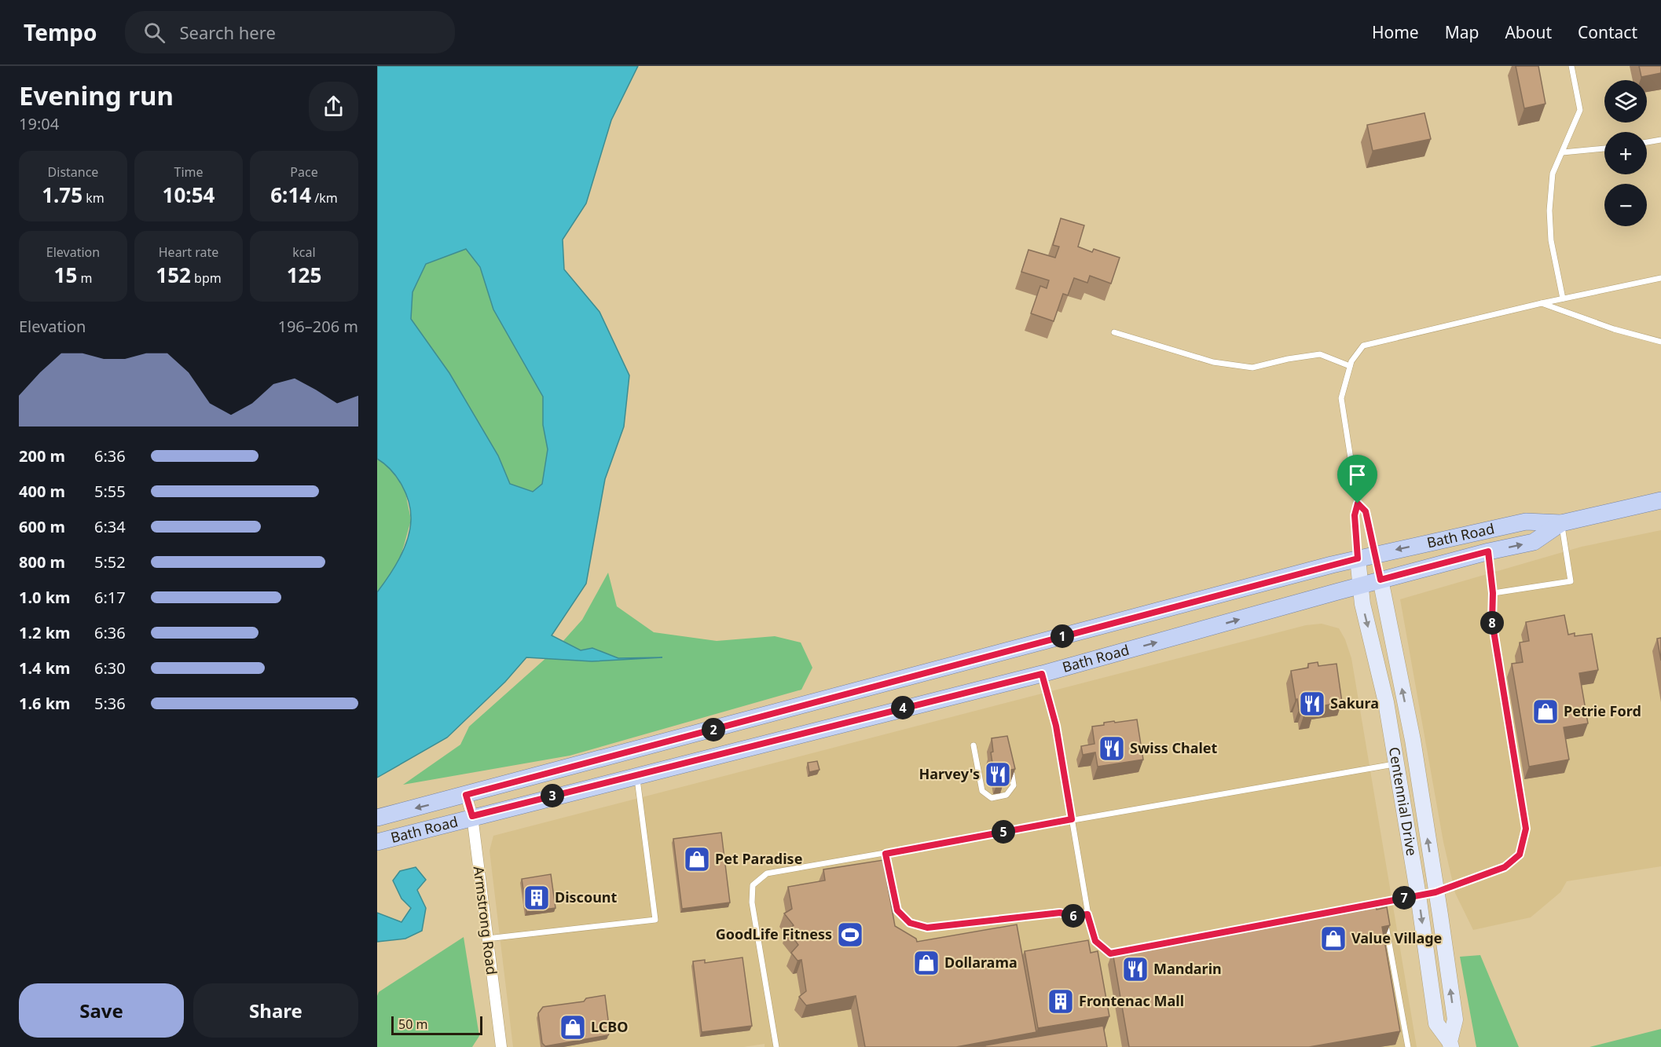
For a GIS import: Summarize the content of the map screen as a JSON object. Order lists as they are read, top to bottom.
{
  "streets": {
    "main road": ["Bath Road", "Centennial Drive"],
    "street": ["Armstrong Road"]
  },
  "crossings": [
    ["Bath Road", "Centennial Drive"],
    ["Bath Road", "Armstrong Road"]
  ],
  "places": {
    "restaurant": [
      "Sakura",
      "Swiss Chalet",
      "Harvey's",
      "Mandarin"
    ],
    "shop": [
      "Petrie Ford",
      "Pet Paradise",
      "Value Village",
      "Dollarama",
      "LCBO"
    ],
    "building": ["Discount", "Frontenac Mall"],
    "sports": ["GoodLife Fitness"]
  },
  "scale_bar": "50 m",
  "page": {
    "header": "Tempo",
    "search": "Search here",
    "nav": [
      "Home",
      "Map",
      "About",
      "Contact"
    ],
    "heading": ["Evening run", "19:04"],
    "map_buttons": ["+", "−"],
    "stats": [
      ["Distance", "1.75 km"],
      ["Time", "10:54"],
      ["Pace", "6:14 /km"],
      ["Elevation", "15 m"],
      ["Heart rate", "152 bpm"],
      ["kcal", "125"]
    ],
    "chart": ["Elevation", "196–206 m"],
    "list": [
      {
        "name": "200 m",
        "note": "6:36"
      },
      {
        "name": "400 m",
        "note": "5:55"
      },
      {
        "name": "600 m",
        "note": "6:34"
      },
      {
        "name": "800 m",
        "note": "5:52"
      },
      {
        "name": "1.0 km",
        "note": "6:17"
      },
      {
        "name": "1.2 km",
        "note": "6:36"
      },
      {
        "name": "1.4 km",
        "note": "6:30"
      },
      {
        "name": "1.6 km",
        "note": "5:36"
      }
    ],
    "pins": [
      "8",
      "1",
      "4",
      "2",
      "3",
      "5",
      "7",
      "6"
    ],
    "buttons": ["Save", "Share"],
    "scale": "50 m"
  }
}
